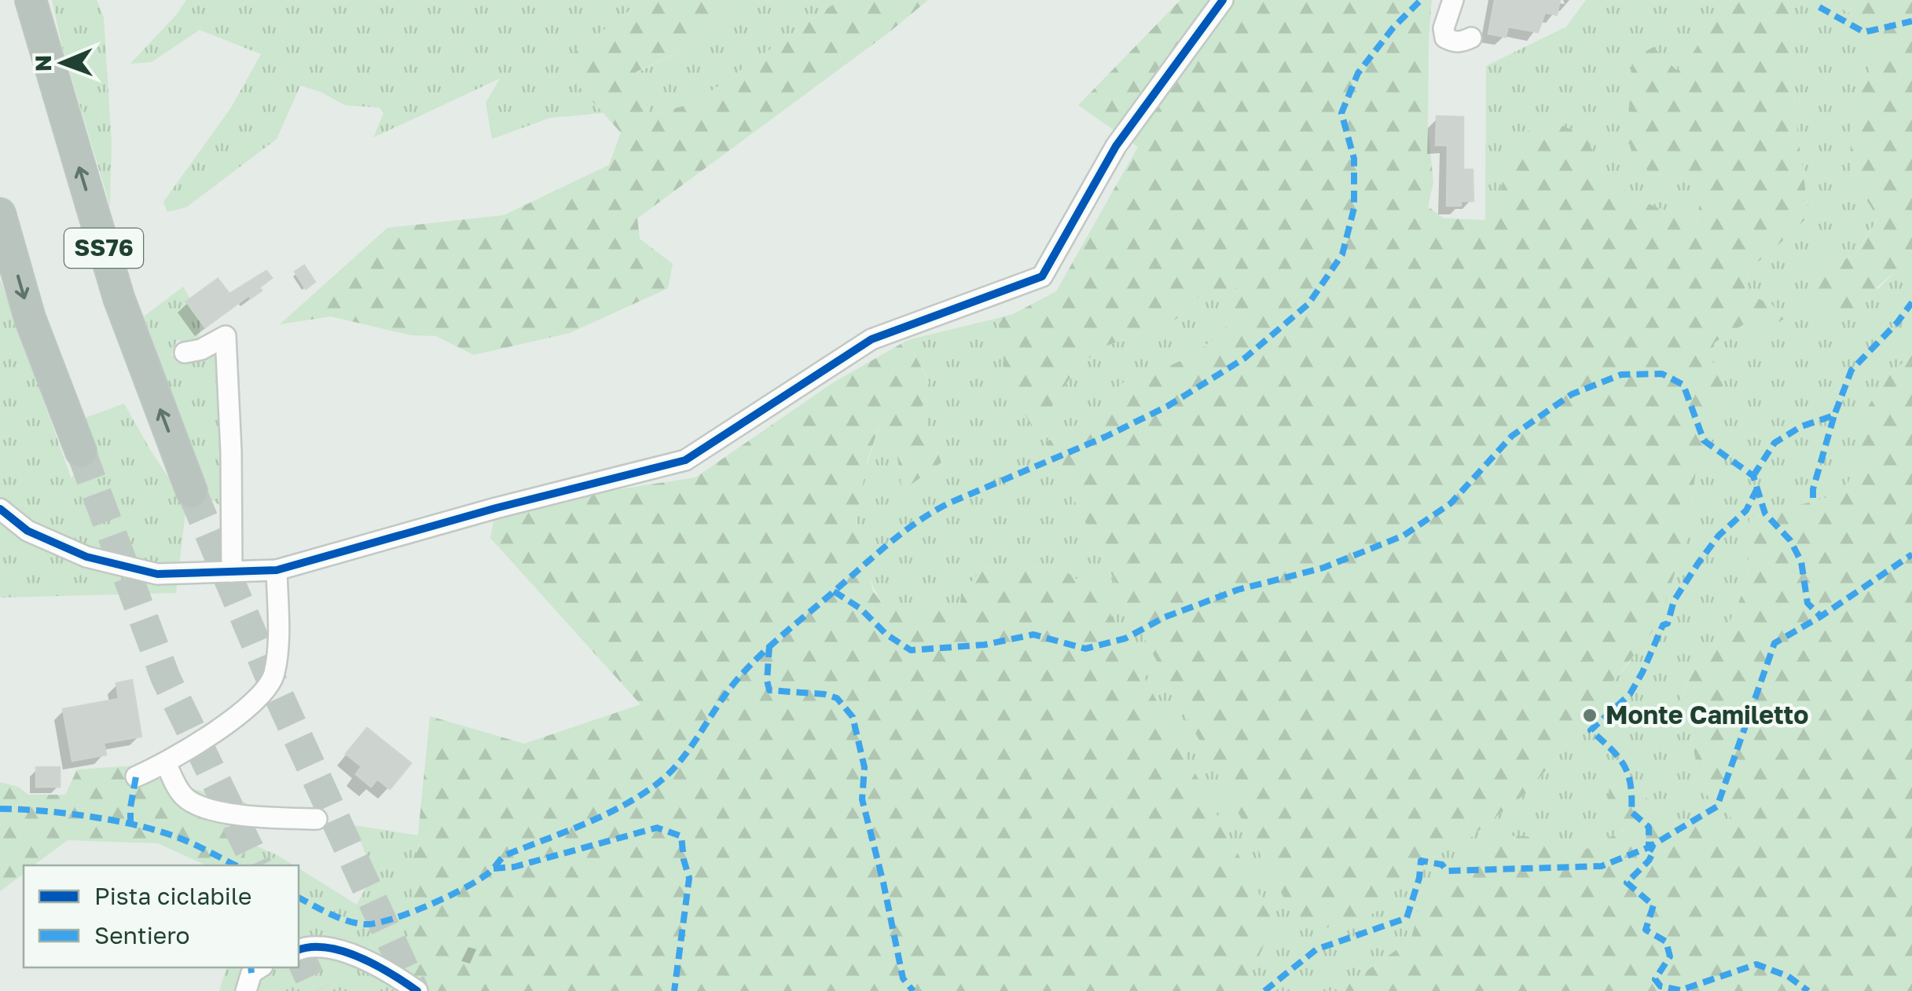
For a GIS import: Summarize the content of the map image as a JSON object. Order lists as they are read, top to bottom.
{
  "streets": {
    "highway": ["SS76"]
  },
  "places": ["Monte Camiletto"],
  "legend": ["Pista ciclabile", "Sentiero"],
  "north": "left"
}
